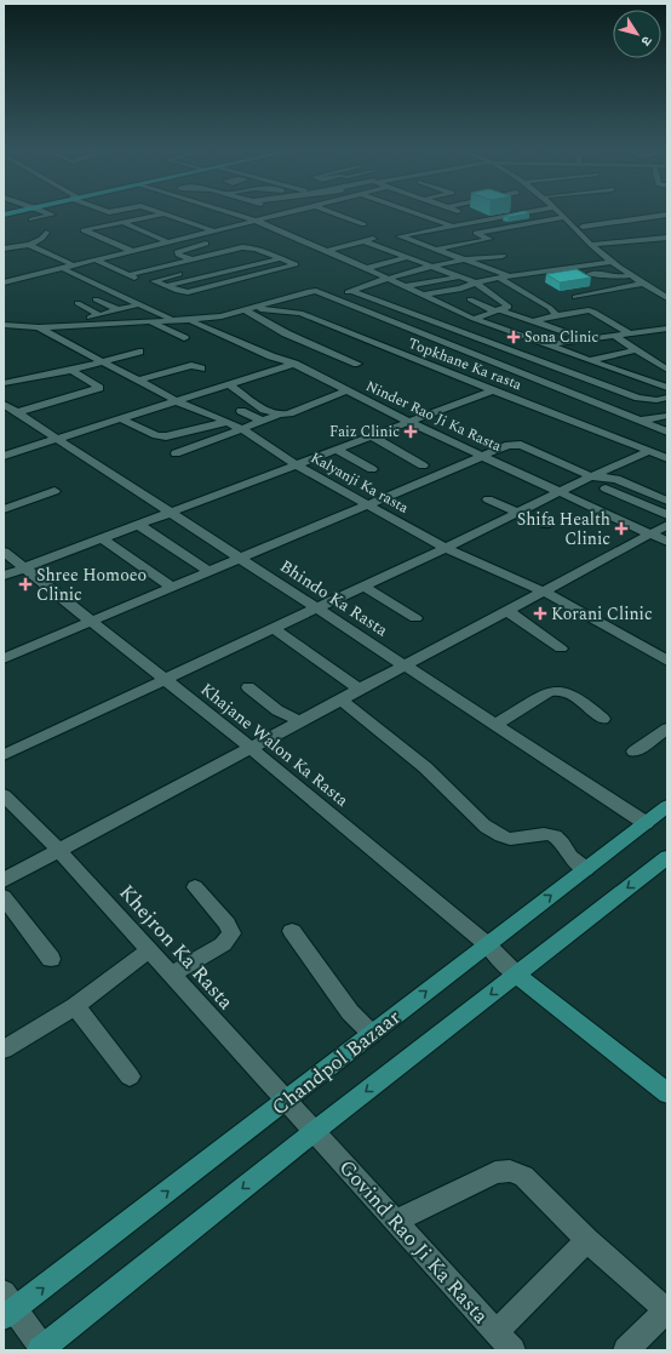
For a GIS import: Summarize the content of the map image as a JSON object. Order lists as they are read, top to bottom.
{
  "streets": {
    "main road": ["Chandpol Bazaar"],
    "street": [
      "Topkhane Ka rasta",
      "Ninder Rao Ji Ka Rasta",
      "Kalyanji Ka rasta",
      "Bhindo Ka Rasta",
      "Khajane Walon Ka Rasta",
      "Khejron Ka Rasta",
      "Govind Rao Ji Ka Rasta"
    ]
  },
  "crossings": [
    ["Bhindo Ka Rasta", "Chandpol Bazaar"],
    ["Khajane Walon Ka Rasta", "Chandpol Bazaar"],
    ["Khejron Ka Rasta", "Chandpol Bazaar"],
    ["Khejron Ka Rasta", "Govind Rao Ji Ka Rasta"]
  ],
  "places": {
    "health": [
      "Sona Clinic",
      "Faiz Clinic",
      "Shifa Health Clinic",
      "Shree Homoeo Clinic",
      "Korani Clinic"
    ]
  },
  "north": "bottom right"
}
